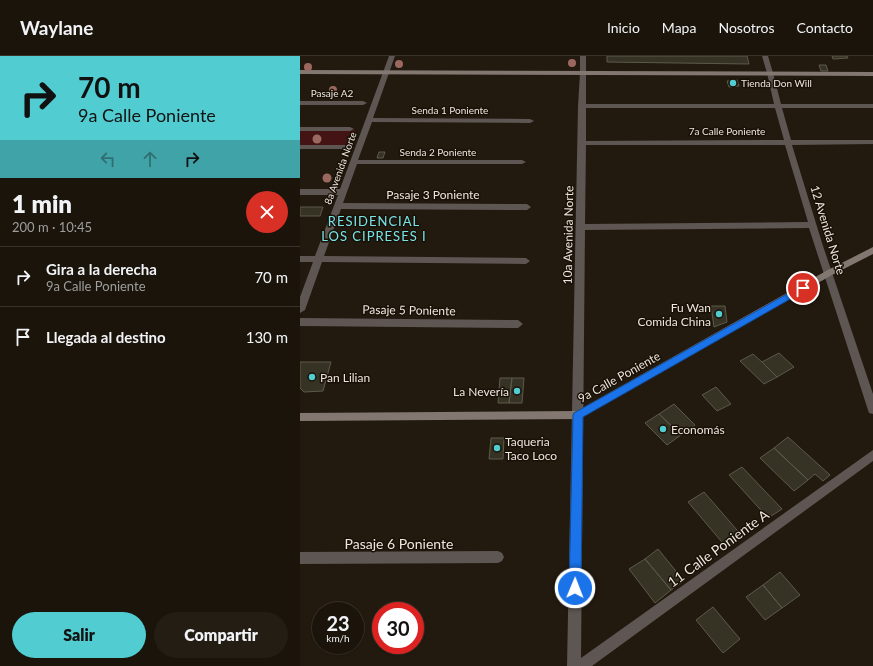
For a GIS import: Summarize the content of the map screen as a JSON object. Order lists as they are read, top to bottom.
{
  "streets": {
    "main road": ["9a Calle Poniente"],
    "street": [
      "Pasaje A2",
      "Senda 1 Poniente",
      "7a Calle Poniente",
      "Senda 2 Poniente",
      "8a Avenida Norte",
      "Pasaje 3 Poniente",
      "12 Avenida Norte",
      "10a Avenida Norte",
      "Pasaje 5 Poniente",
      "Pasaje 6 Poniente",
      "11 Calle Poniente A"
    ]
  },
  "crossings": [
    ["Senda 1 Poniente", "8a Avenida Norte"],
    ["7a Calle Poniente", "12 Avenida Norte"],
    ["7a Calle Poniente", "10a Avenida Norte"],
    ["Senda 2 Poniente", "8a Avenida Norte"],
    ["8a Avenida Norte", "Pasaje 3 Poniente"],
    ["12 Avenida Norte", "9a Calle Poniente"],
    ["10a Avenida Norte", "9a Calle Poniente"]
  ],
  "districts": ["RESIDENCIAL LOS CIPRESES I"],
  "places": [
    "Tienda Don Will",
    "Fu Wan Comida China",
    "Pan Lilian",
    "La Nevería",
    "Economás",
    "Taqueria Taco Loco"
  ],
  "page": {
    "header": "Waylane",
    "nav": [
      "Inicio",
      "Mapa",
      "Nosotros",
      "Contacto"
    ],
    "turn": ["70 m", "9a Calle Poniente"],
    "heading": ["1 min", "200 m · 10:45"],
    "list": [
      {
        "name": "Gira a la derecha",
        "note": "9a Calle Poniente",
        "value": "70 m"
      },
      {
        "name": "Llegada al destino",
        "value": "130 m"
      }
    ],
    "speed": "23 km/h",
    "limit": "30",
    "buttons": ["Salir", "Compartir"]
  }
}
